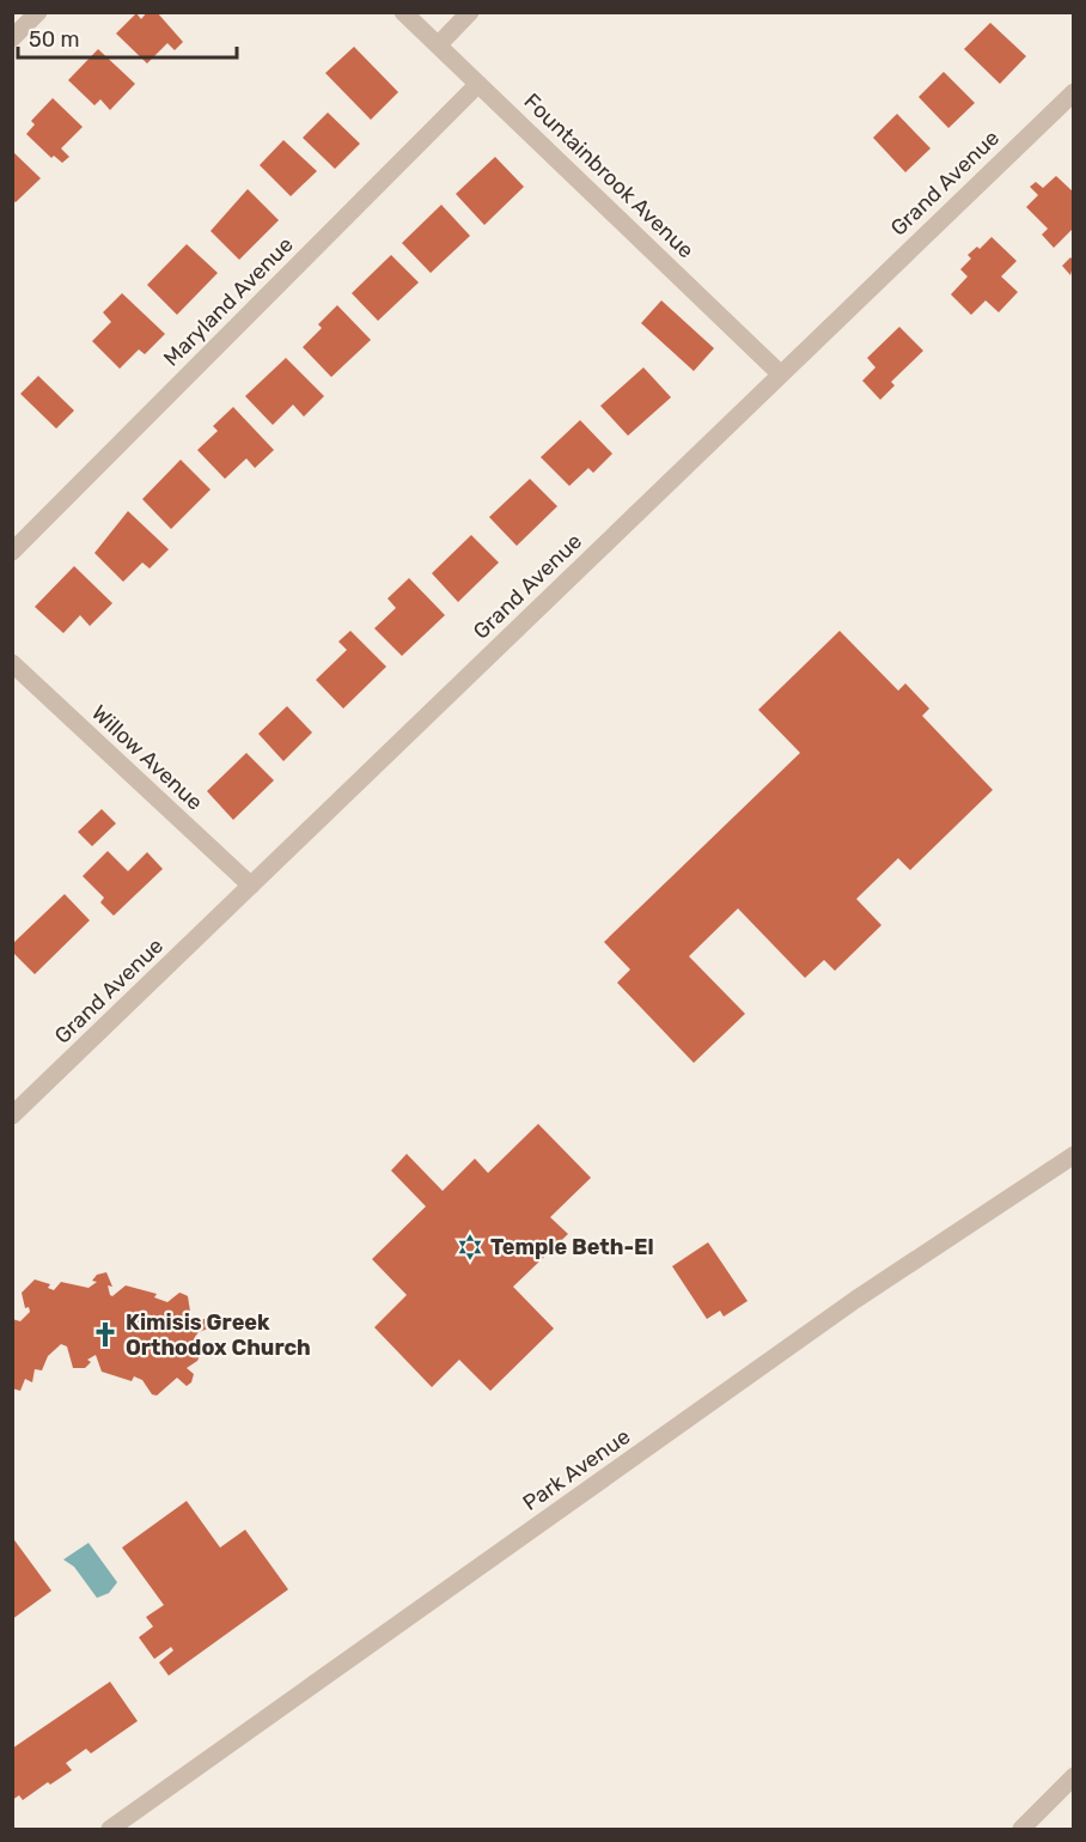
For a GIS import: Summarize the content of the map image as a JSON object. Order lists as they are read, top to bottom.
{
  "streets": {
    "street": [
      "Fountainbrook Avenue",
      "Grand Avenue",
      "Maryland Avenue",
      "Willow Avenue",
      "Park Avenue"
    ]
  },
  "crossings": [
    ["Fountainbrook Avenue", "Grand Avenue"],
    ["Fountainbrook Avenue", "Maryland Avenue"],
    ["Grand Avenue", "Willow Avenue"]
  ],
  "places": {
    "synagogue": ["Temple Beth-El"],
    "church": ["Kimisis Greek Orthodox Church"]
  },
  "scale_bar": "50 m"
}
